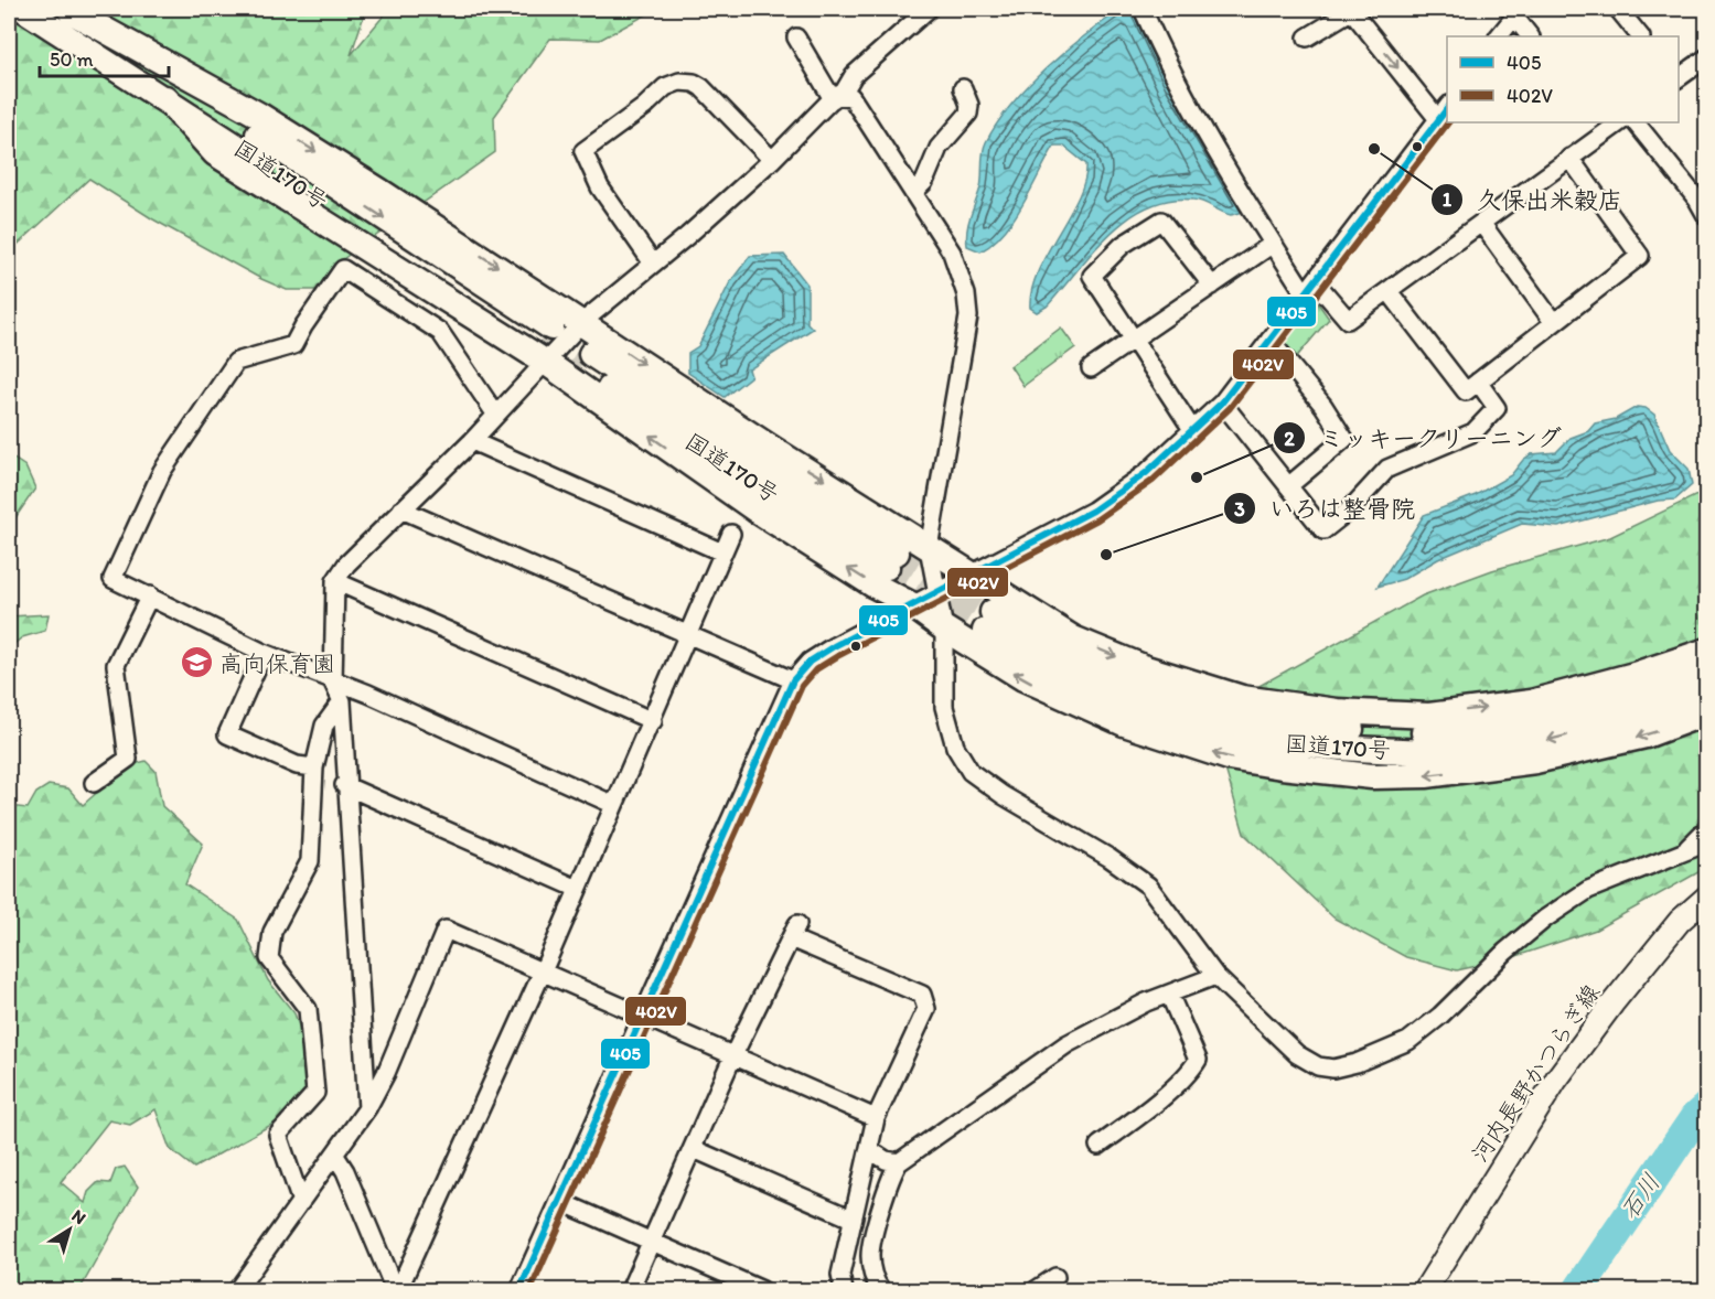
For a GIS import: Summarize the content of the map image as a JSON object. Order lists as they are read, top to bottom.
{
  "streets": {
    "highway": ["国道170号"],
    "main road": ["河内長野かつらぎ線"]
  },
  "water": ["石川"],
  "places": {
    "other": ["久保出米穀店", "ミッキークリーニング", "いろは整骨院"],
    "school or university": ["高向保育園"]
  },
  "lines": ["transit line 405", "transit line 402V"],
  "legend": ["405", "402V"],
  "scale_bar": "50 m",
  "north": "top right"
}
